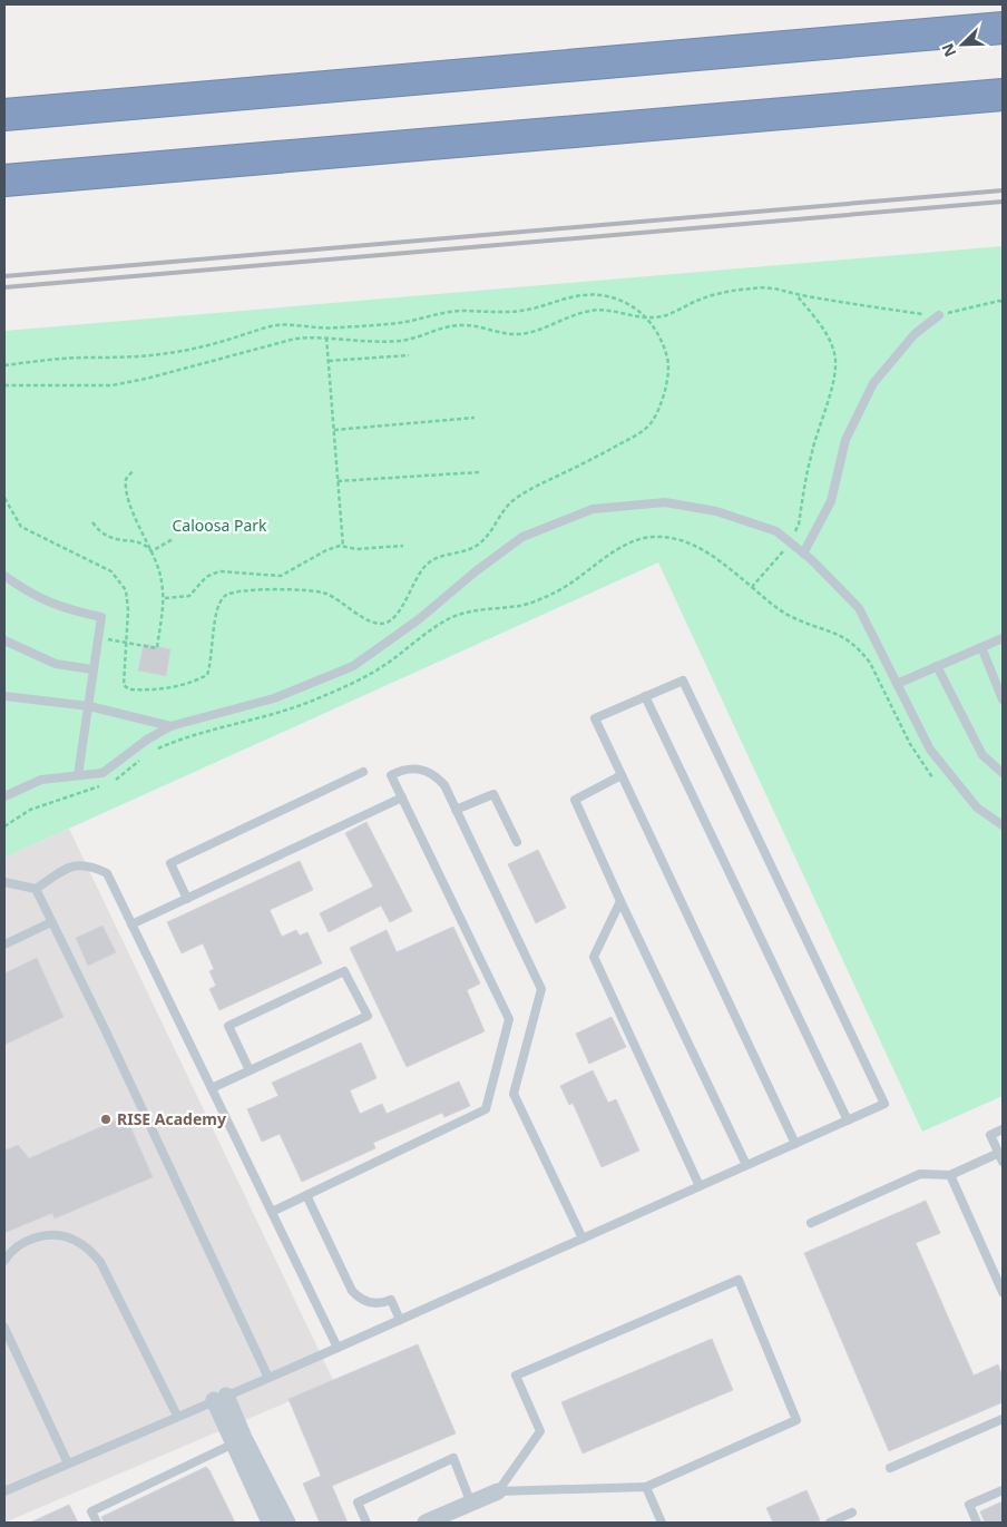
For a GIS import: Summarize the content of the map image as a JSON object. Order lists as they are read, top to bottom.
{
  "parks": ["Caloosa Park"],
  "places": ["RISE Academy"],
  "north": "bottom left"
}
